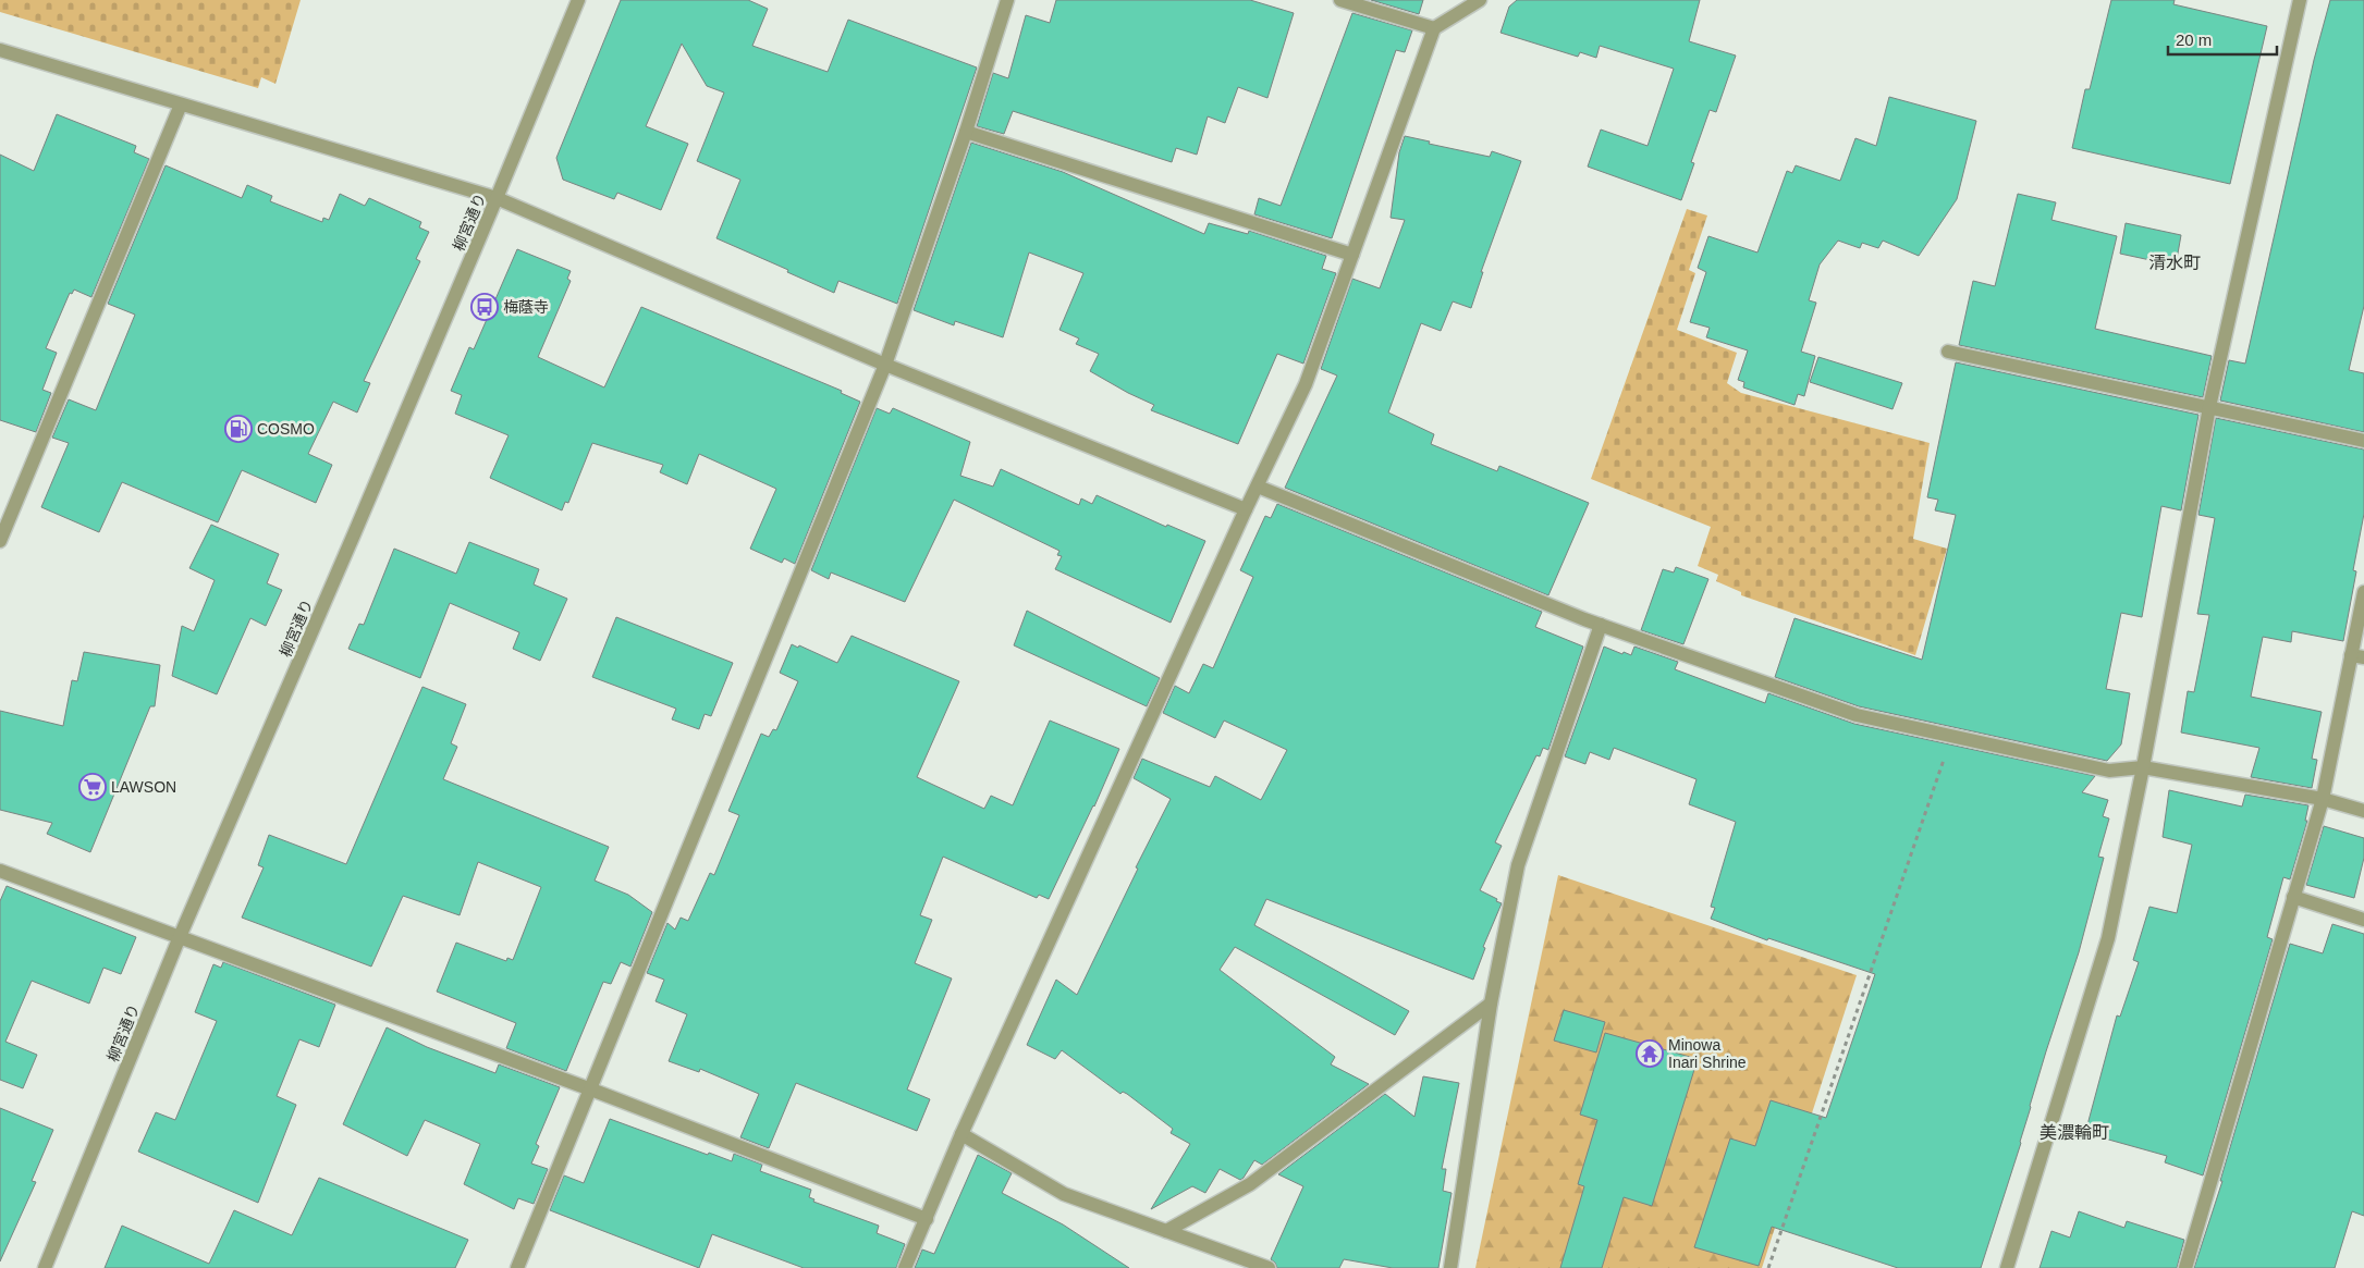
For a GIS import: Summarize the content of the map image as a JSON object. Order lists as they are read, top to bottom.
{
  "streets": {
    "street": ["柳宮通り"]
  },
  "districts": ["清水町", "美濃輪町"],
  "places": {
    "bus stop": ["梅蔭寺"],
    "fuel station": ["COSMO"],
    "supermarket": ["LAWSON"],
    "temple": ["Minowa Inari Shrine"]
  },
  "scale_bar": "20 m"
}
